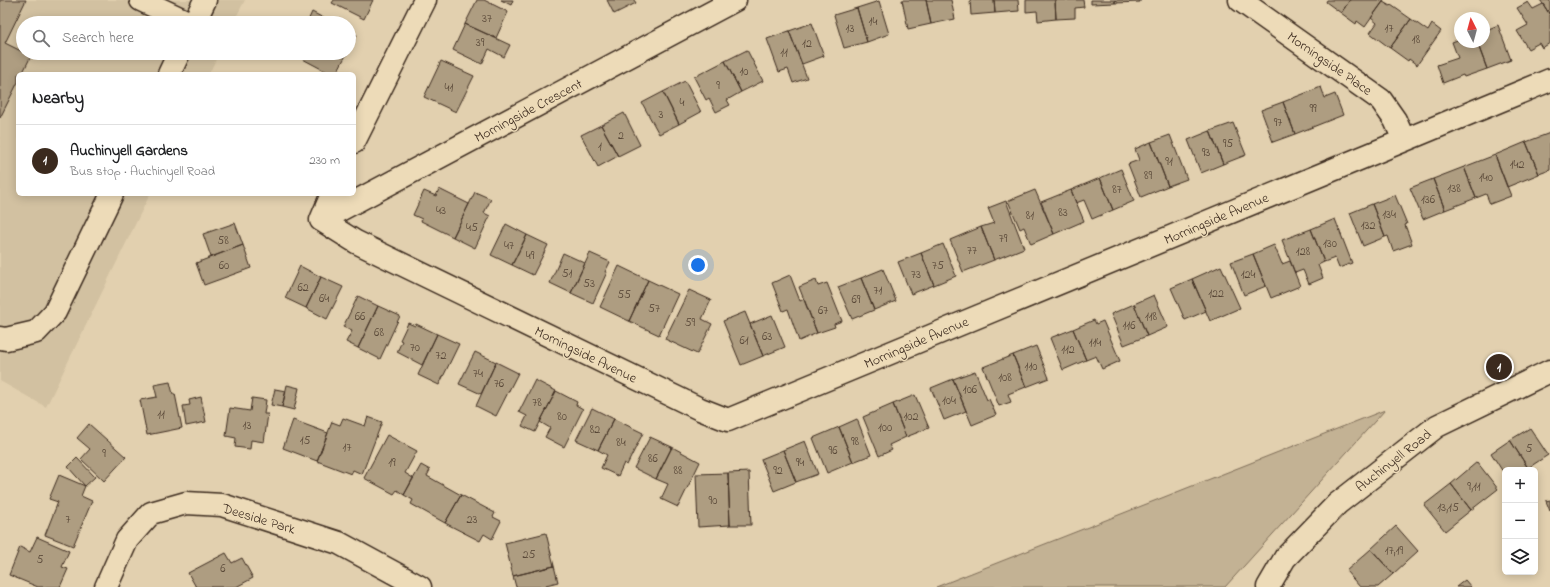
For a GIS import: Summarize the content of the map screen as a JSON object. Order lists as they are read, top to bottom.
{
  "streets": {
    "street": [
      "Morningside Place",
      "Morningside Crescent",
      "Morningside Avenue",
      "Auchinyell Road",
      "Deeside Park"
    ]
  },
  "crossings": [
    ["Morningside Place", "Morningside Avenue"],
    ["Morningside Crescent", "Morningside Avenue"]
  ],
  "house_numbers": [
    "37",
    "14",
    "13",
    "17",
    "18",
    "39",
    "12",
    "11",
    "10",
    "9",
    "41",
    "4",
    "99",
    "3",
    "97",
    "2",
    "95",
    "1",
    "93",
    "91",
    "142",
    "89",
    "140",
    "138",
    "87",
    "136",
    "43",
    "83",
    "134",
    "81",
    "132",
    "45",
    "79",
    "58",
    "130",
    "47",
    "77",
    "128",
    "49",
    "60",
    "75",
    "51",
    "73",
    "124",
    "53",
    "62",
    "71",
    "122",
    "55",
    "64",
    "69",
    "57",
    "67",
    "66",
    "118",
    "59",
    "116",
    "68",
    "63",
    "61",
    "114",
    "70",
    "112",
    "72",
    "110",
    "74",
    "108",
    "76",
    "106",
    "104",
    "78",
    "11",
    "80",
    "102",
    "13",
    "100",
    "82",
    "15",
    "98",
    "84",
    "17",
    "5",
    "96",
    "9",
    "86",
    "19",
    "94",
    "88",
    "92",
    "9,11",
    "90",
    "13,15",
    "7",
    "23",
    "17,19",
    "25",
    "5",
    "6"
  ],
  "north": "top",
  "page": {
    "search": "Search here",
    "heading": "Nearby",
    "list": [
      {
        "mark": "1",
        "name": "Auchinyell Gardens",
        "note": "Bus stop · Auchinyell Road",
        "value": "230 m"
      }
    ],
    "pins": "1",
    "map_buttons": ["+", "−"]
  }
}
